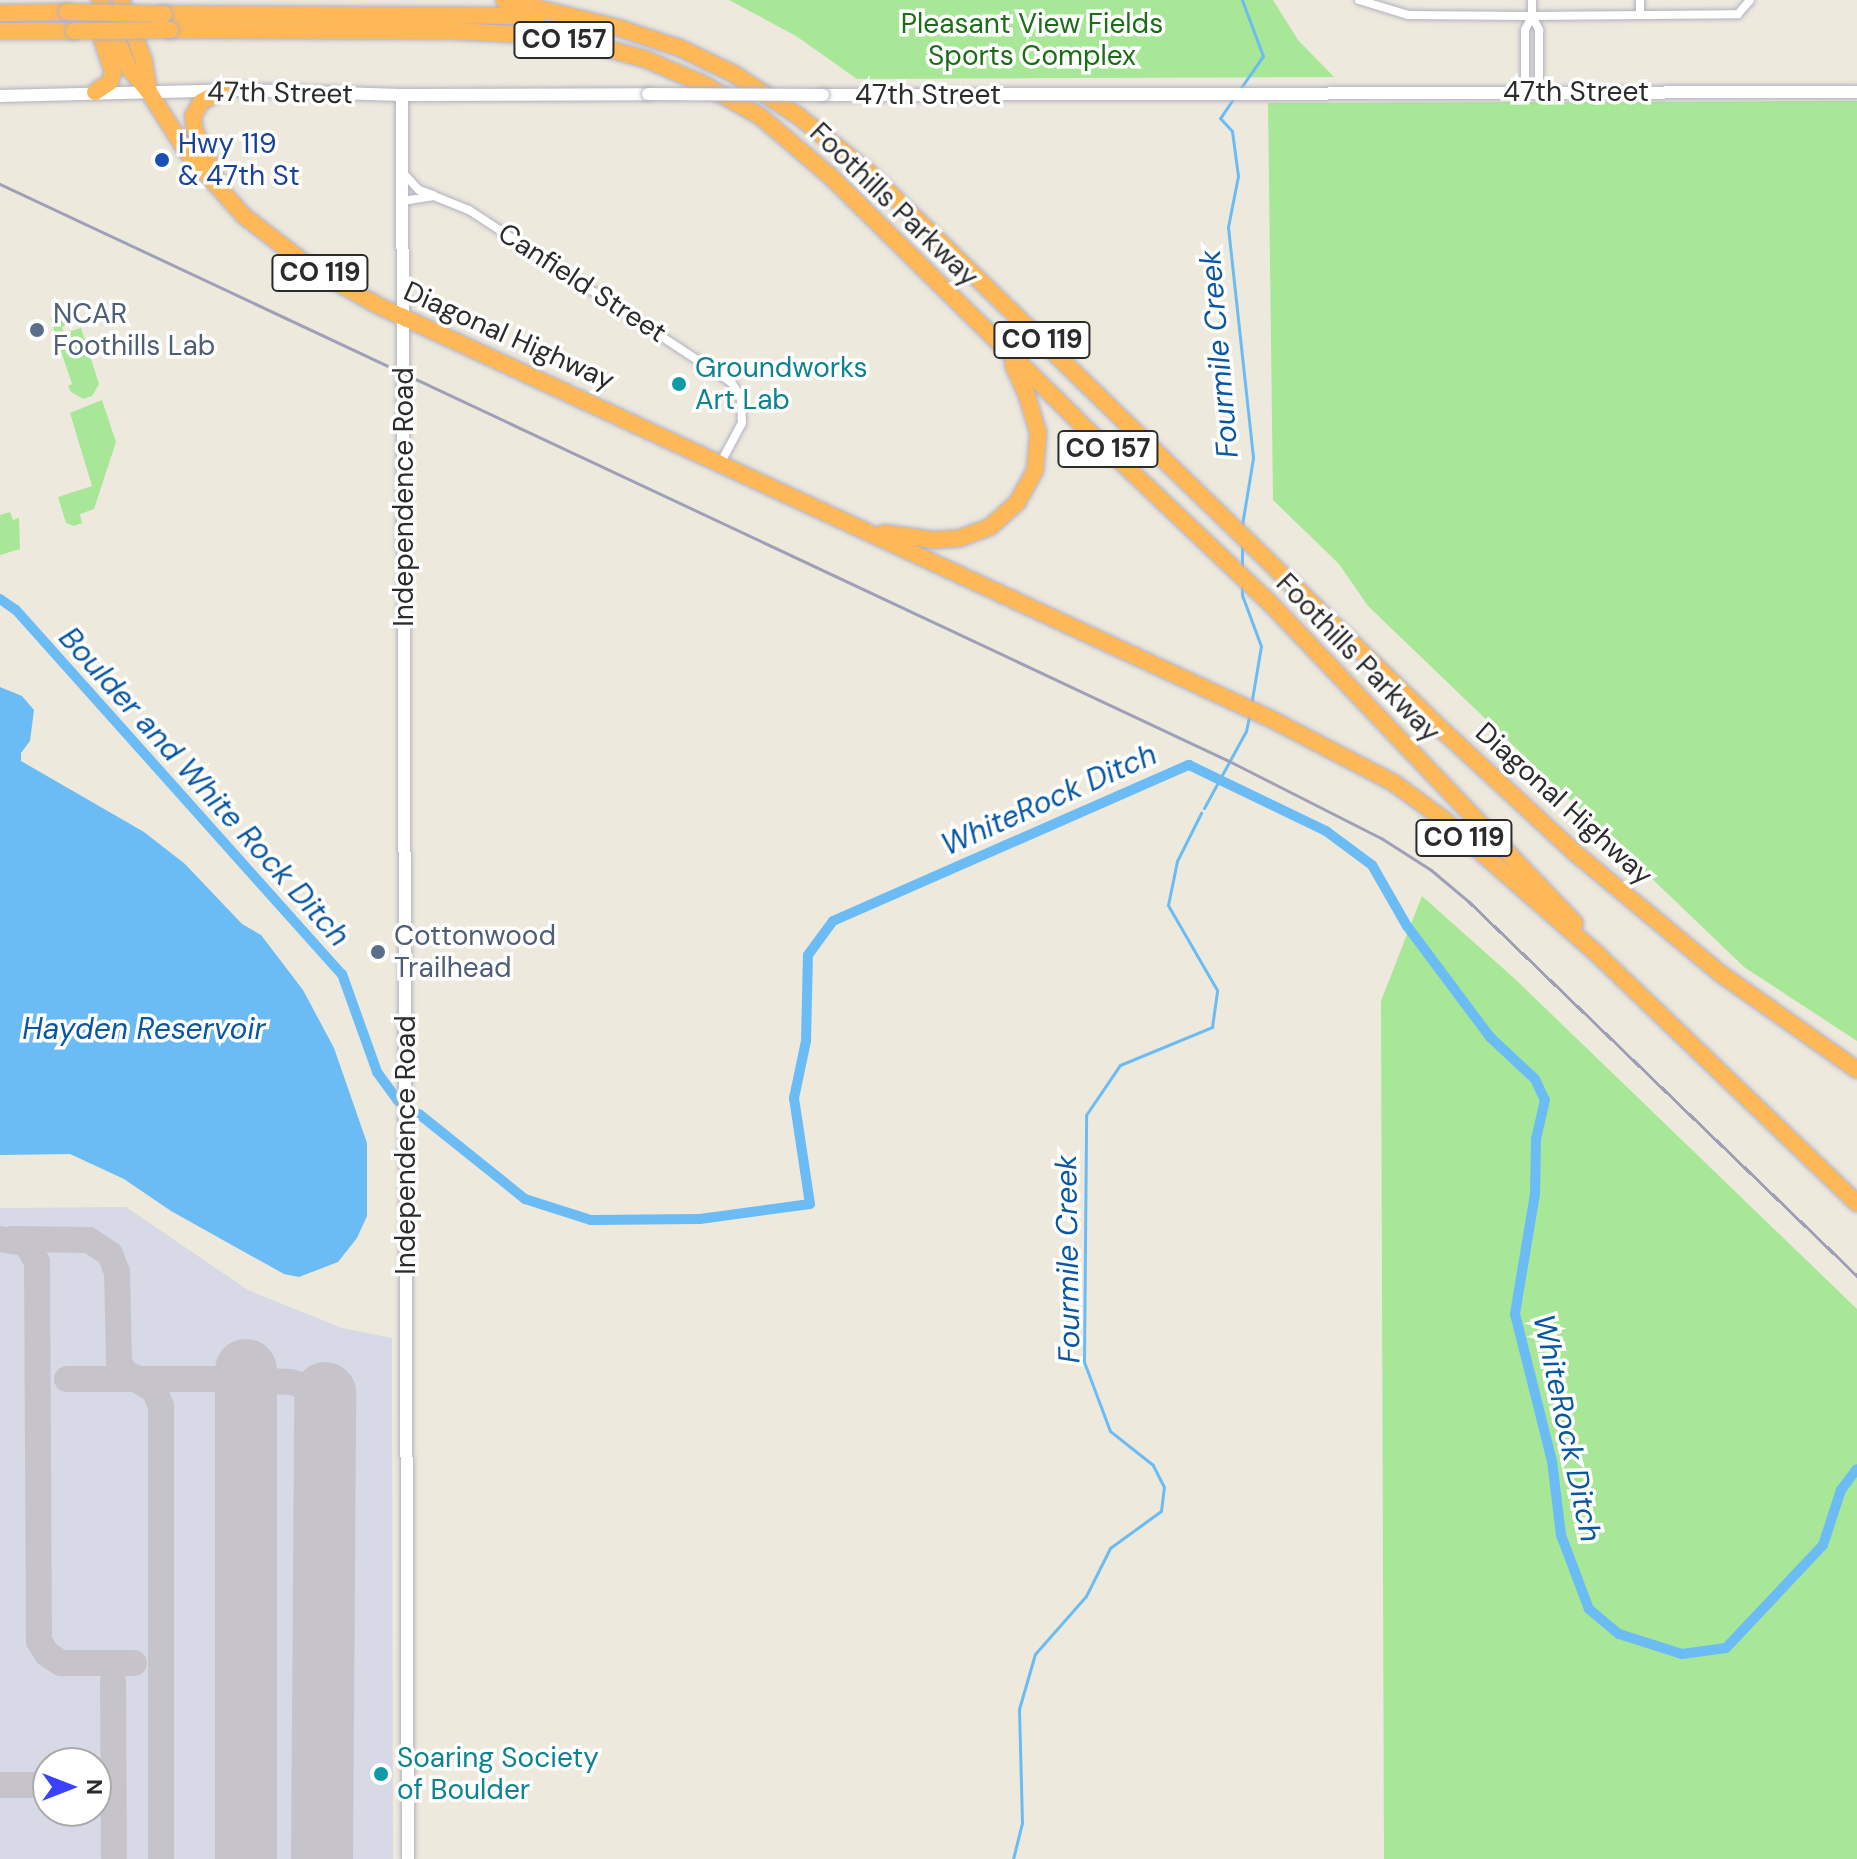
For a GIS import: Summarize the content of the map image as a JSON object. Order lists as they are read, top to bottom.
{
  "streets": {
    "highway": [
      "CO 157",
      "Foothills Parkway",
      "CO 119",
      "Diagonal Highway"
    ],
    "street": ["47th Street", "Canfield Street", "Independence Road"]
  },
  "crossings": [
    ["47th Street", "Diagonal Highway"],
    ["47th Street", "Independence Road"],
    ["Foothills Parkway", "CO 119"],
    ["Foothills Parkway", "Diagonal Highway"],
    ["CO 119", "Diagonal Highway"],
    ["Canfield Street", "Diagonal Highway"],
    ["Canfield Street", "Independence Road"],
    ["Diagonal Highway", "Independence Road"]
  ],
  "water": [
    "Fourmile Creek",
    "Boulder and White Rock Ditch",
    "WhiteRock Ditch",
    "Hayden Reservoir"
  ],
  "parks": ["Pleasant View Fields Sports Complex"],
  "places": [
    "Hwy 119 & 47th St",
    "NCAR Foothills Lab",
    "Groundworks Art Lab",
    "Cottonwood Trailhead",
    "Soaring Society of Boulder"
  ],
  "north": "right"
}
